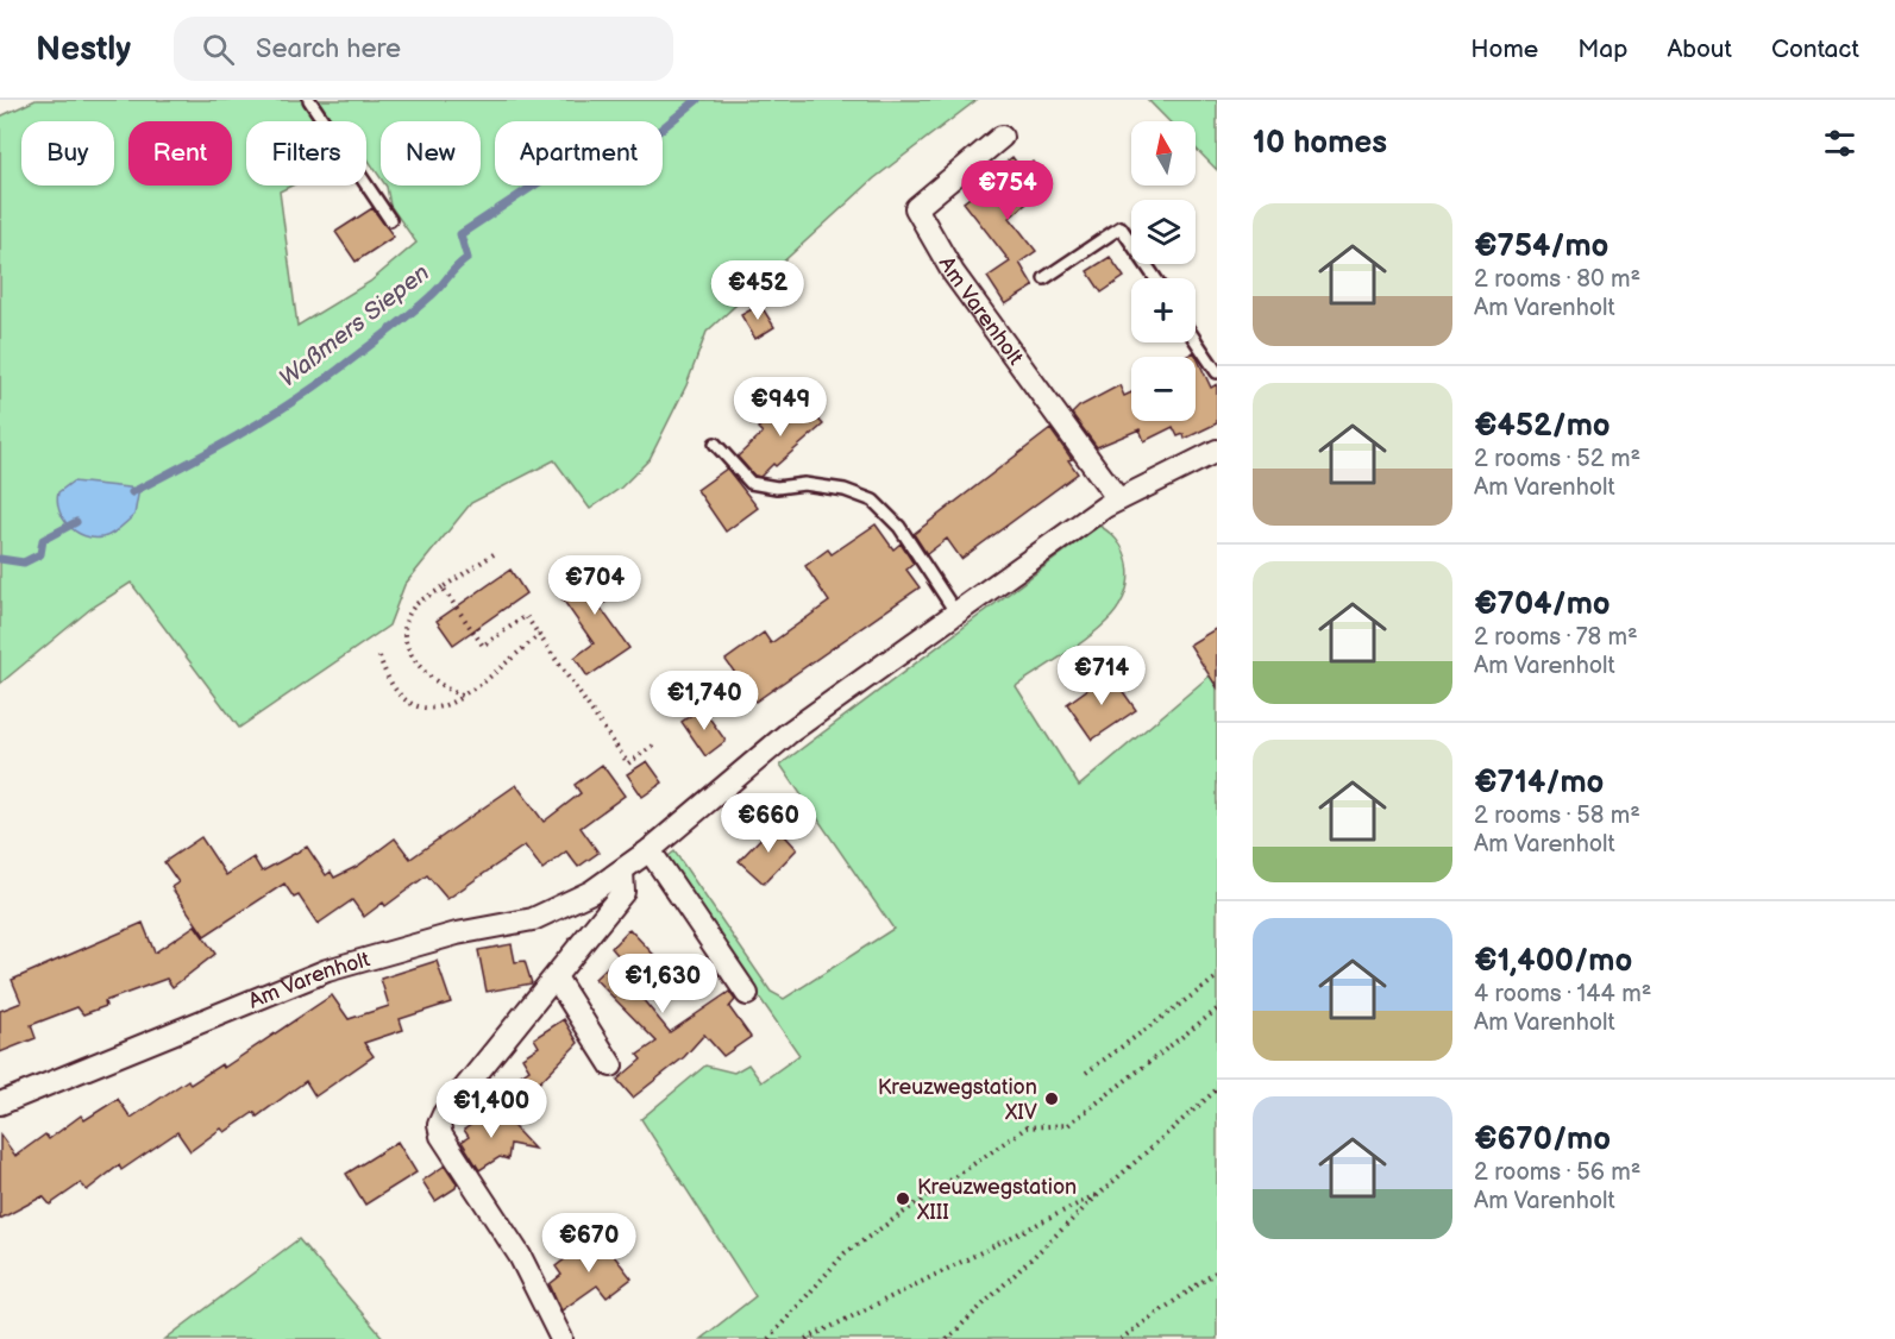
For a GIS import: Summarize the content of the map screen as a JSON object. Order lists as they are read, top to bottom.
{
  "streets": {
    "street": ["Am Varenholt"]
  },
  "water": ["Waßmers Siepen"],
  "places": ["Kreuzwegstation XIV", "Kreuzwegstation XIII"],
  "north": "top",
  "page": {
    "header": "Nestly",
    "search": "Search here",
    "nav": [
      "Home",
      "Map",
      "About",
      "Contact"
    ],
    "heading": "10 homes",
    "map_buttons": ["+", "−"],
    "chip": [
      "Buy",
      "Rent",
      "Filters",
      "New",
      "Apartment"
    ],
    "price": [
      "€754",
      "€452",
      "€949",
      "€704",
      "€714",
      "€1,740",
      "€660",
      "€1,630",
      "€1,400",
      "€670"
    ],
    "list": [
      {
        "name": "€754/mo",
        "note": "2 rooms · 80 m² · Am Varenholt"
      },
      {
        "name": "€452/mo",
        "note": "2 rooms · 52 m² · Am Varenholt"
      },
      {
        "name": "€704/mo",
        "note": "2 rooms · 78 m² · Am Varenholt"
      },
      {
        "name": "€714/mo",
        "note": "2 rooms · 58 m² · Am Varenholt"
      },
      {
        "name": "€1,400/mo",
        "note": "4 rooms · 144 m² · Am Varenholt"
      },
      {
        "name": "€670/mo",
        "note": "2 rooms · 56 m² · Am Varenholt"
      }
    ]
  }
}
